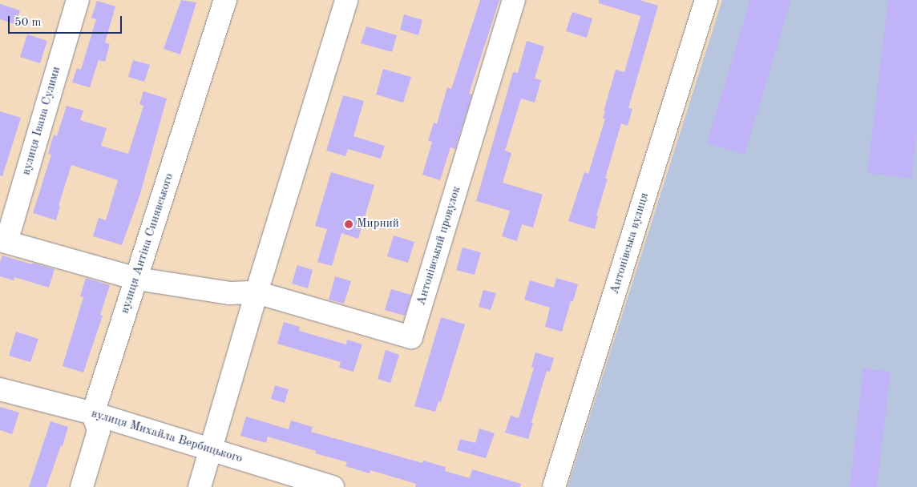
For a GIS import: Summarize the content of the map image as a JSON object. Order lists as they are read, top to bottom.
{
  "streets": {
    "street": [
      "вулиця Івана Сулими",
      "вулиця Антіна Синявського",
      "Антонівська вулиця",
      "Антонівський провулок",
      "вулиця Михайла Вербицького"
    ]
  },
  "crossings": [
    ["вулиця Антіна Синявського", "вулиця Михайла Вербицького"]
  ],
  "places": ["Мирний"],
  "scale_bar": "50 m"
}
